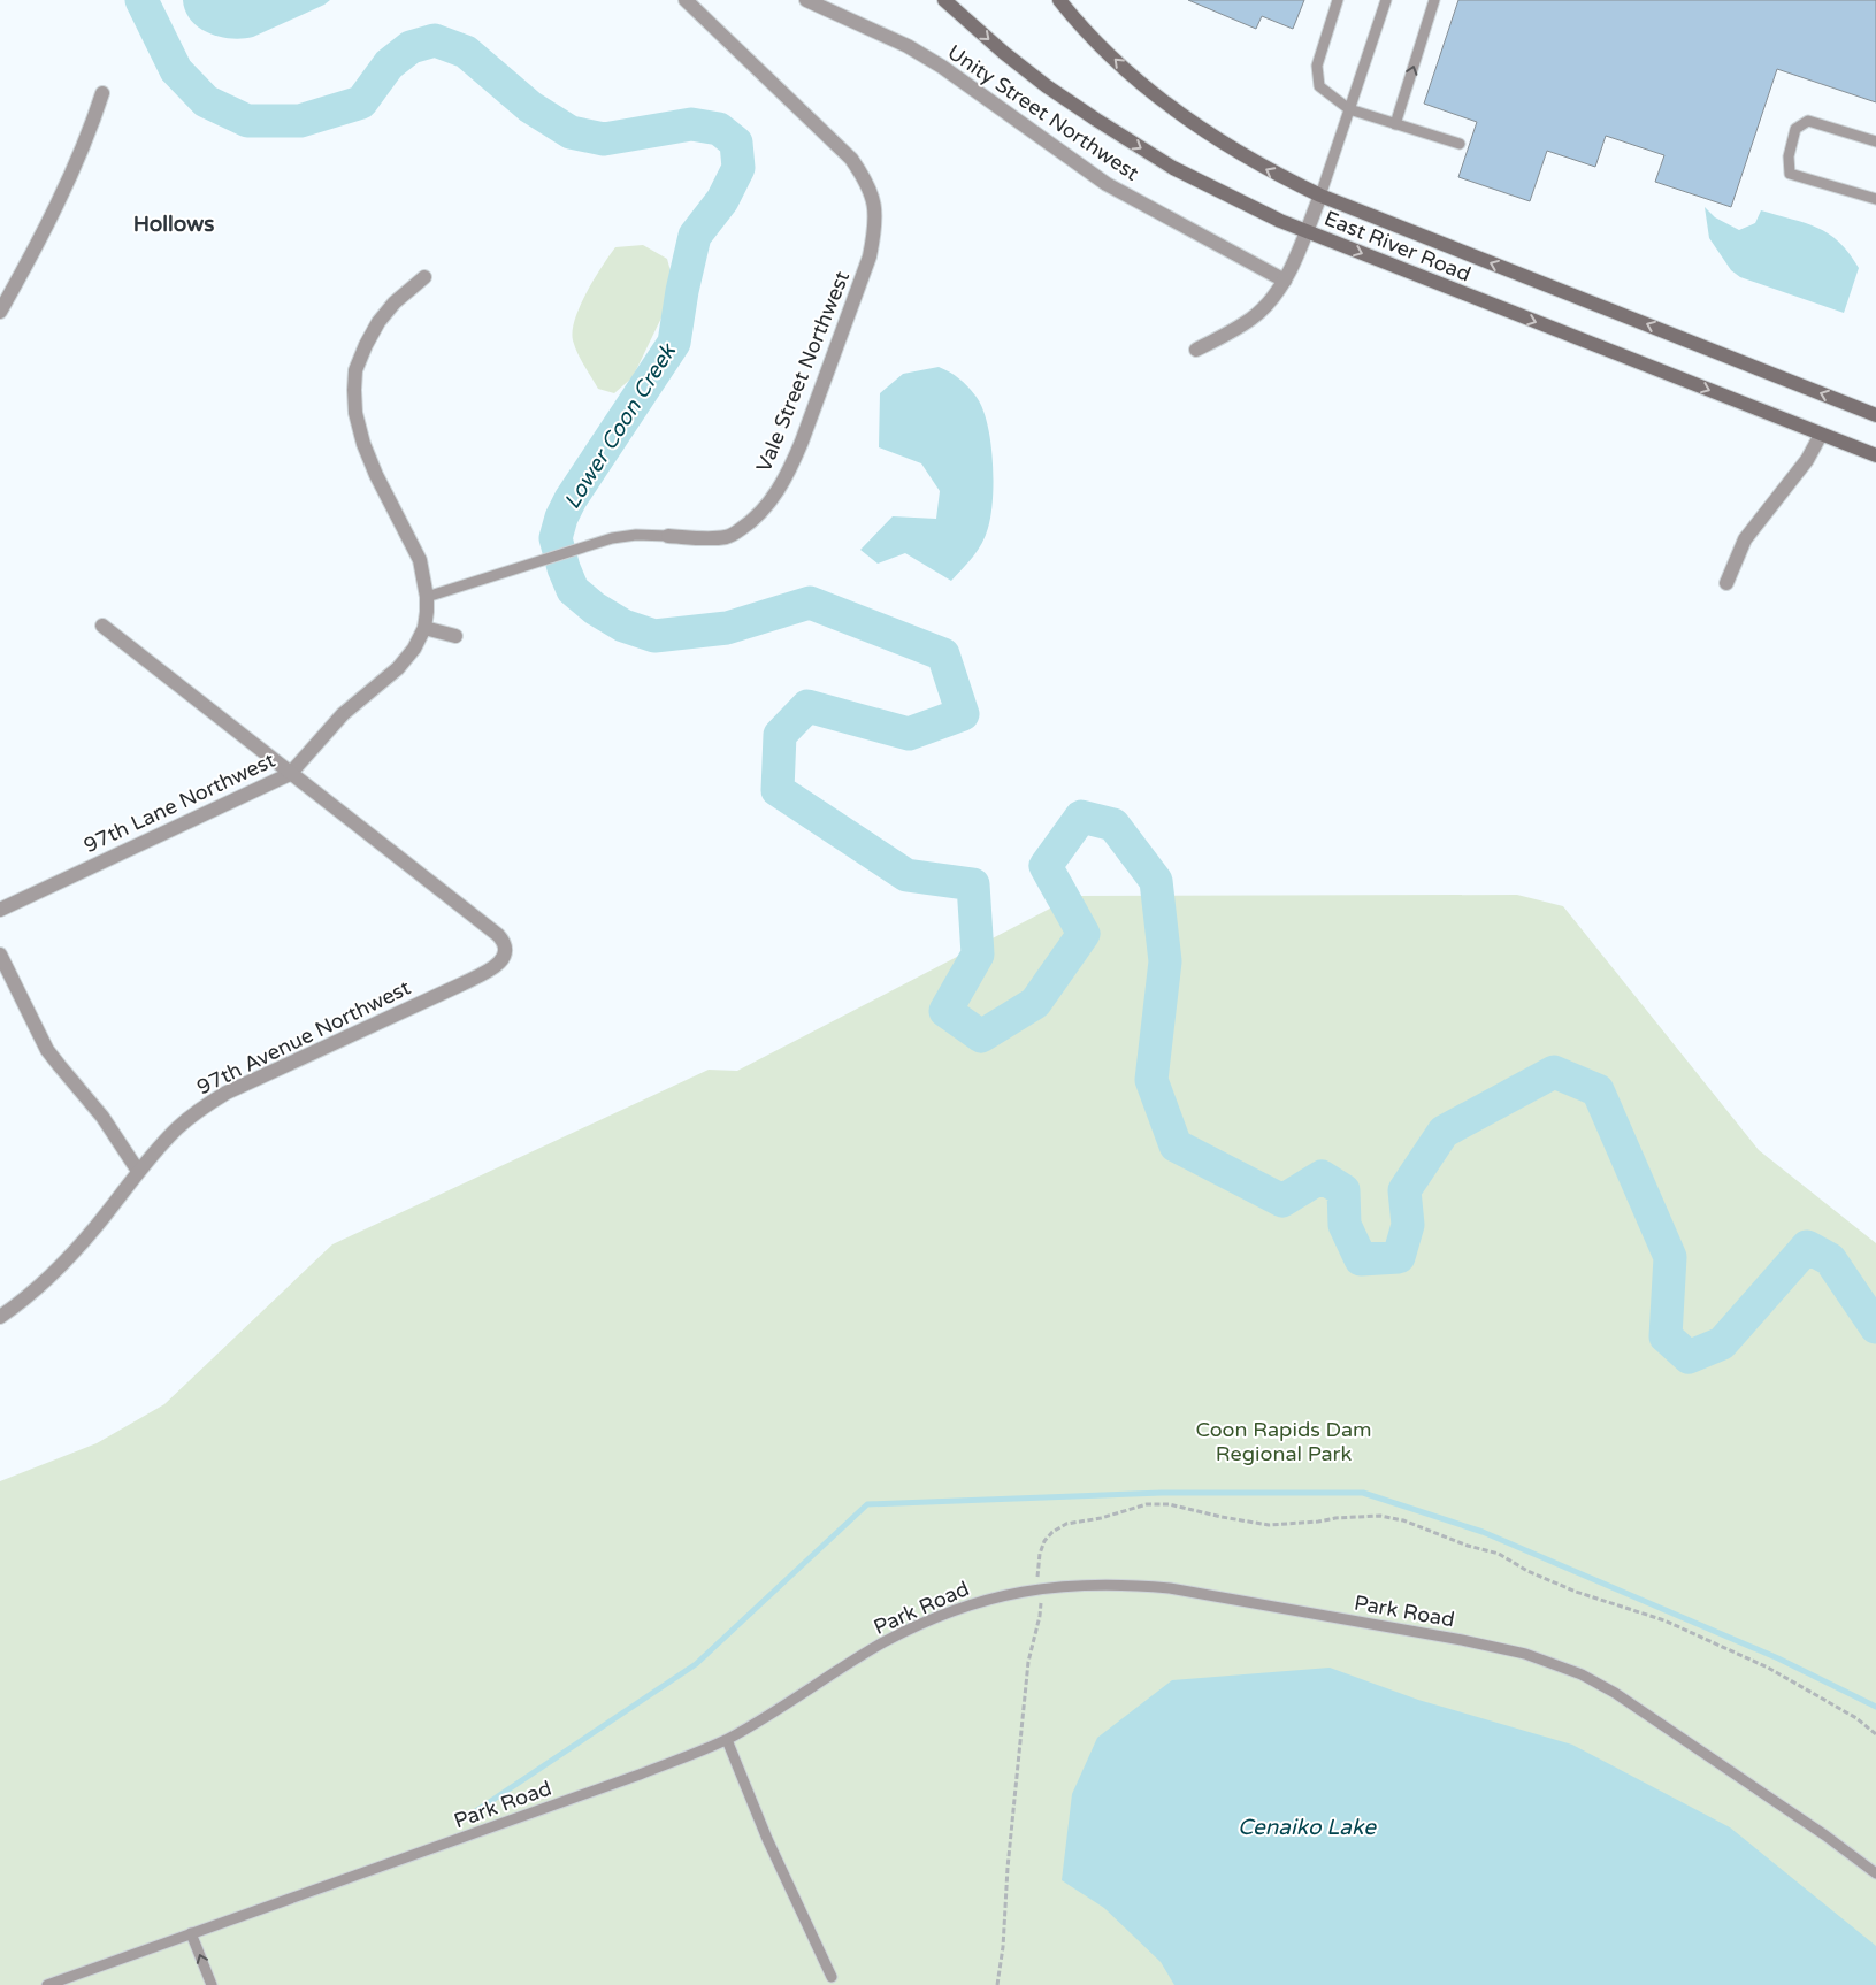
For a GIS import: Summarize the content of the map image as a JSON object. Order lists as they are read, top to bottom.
{
  "streets": {
    "main road": ["East River Road"],
    "street": [
      "Unity Street Northwest",
      "Vale Street Northwest",
      "97th Lane Northwest",
      "97th Avenue Northwest"
    ],
    "lane": ["Park Road"]
  },
  "crossings": [
    ["Vale Street Northwest", "97th Lane Northwest"],
    ["97th Lane Northwest", "97th Avenue Northwest"]
  ],
  "districts": ["Hollows"],
  "water": ["Lower Coon Creek", "Cenaiko Lake"],
  "parks": ["Coon Rapids Dam Regional Park"]
}
